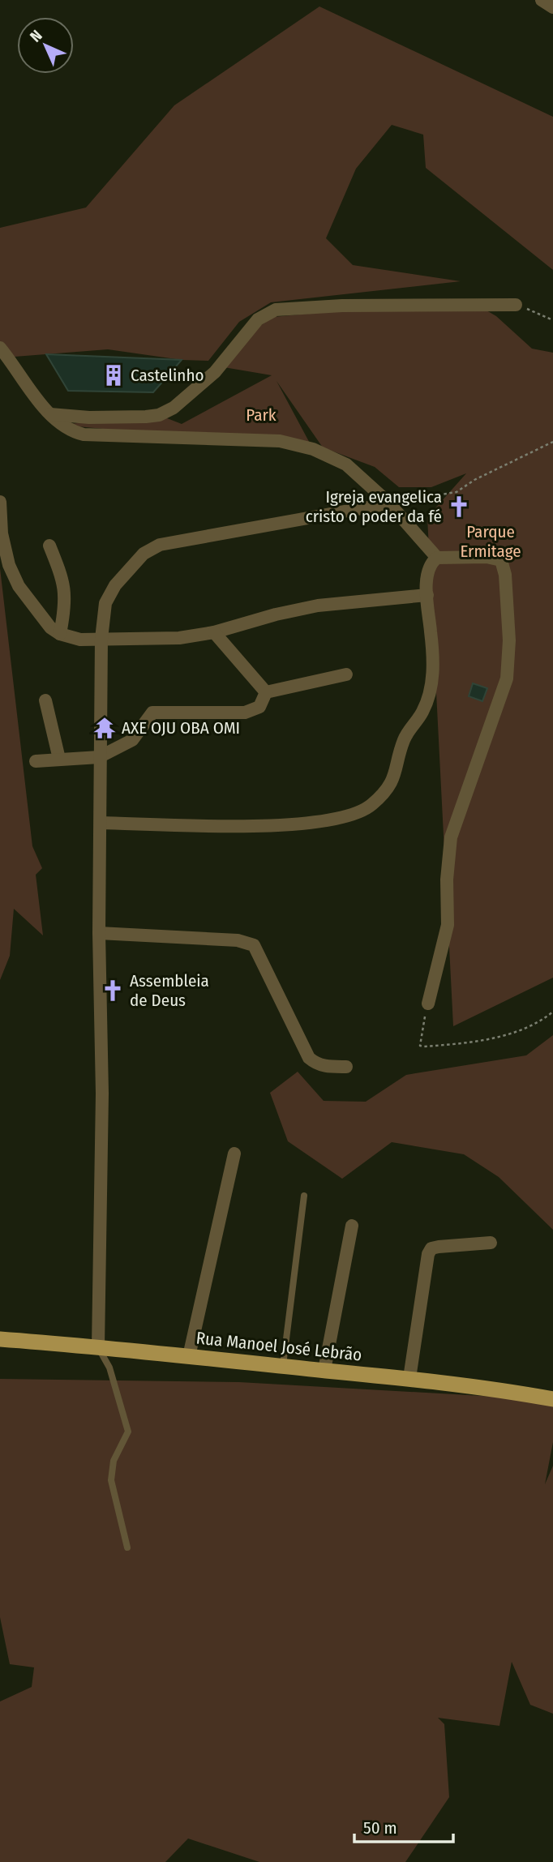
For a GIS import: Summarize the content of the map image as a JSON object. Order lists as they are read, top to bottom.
{
  "streets": {
    "main road": ["Rua Manoel José Lebrão"]
  },
  "parks": ["Park", "Parque Ermitage"],
  "places": {
    "building": ["Castelinho"],
    "church": ["Igreja evangelica cristo o poder da fé", "Assembleia de Deus"],
    "temple": ["AXE OJU OBA OMI"]
  },
  "scale_bar": "50 m",
  "north": "top left"
}
